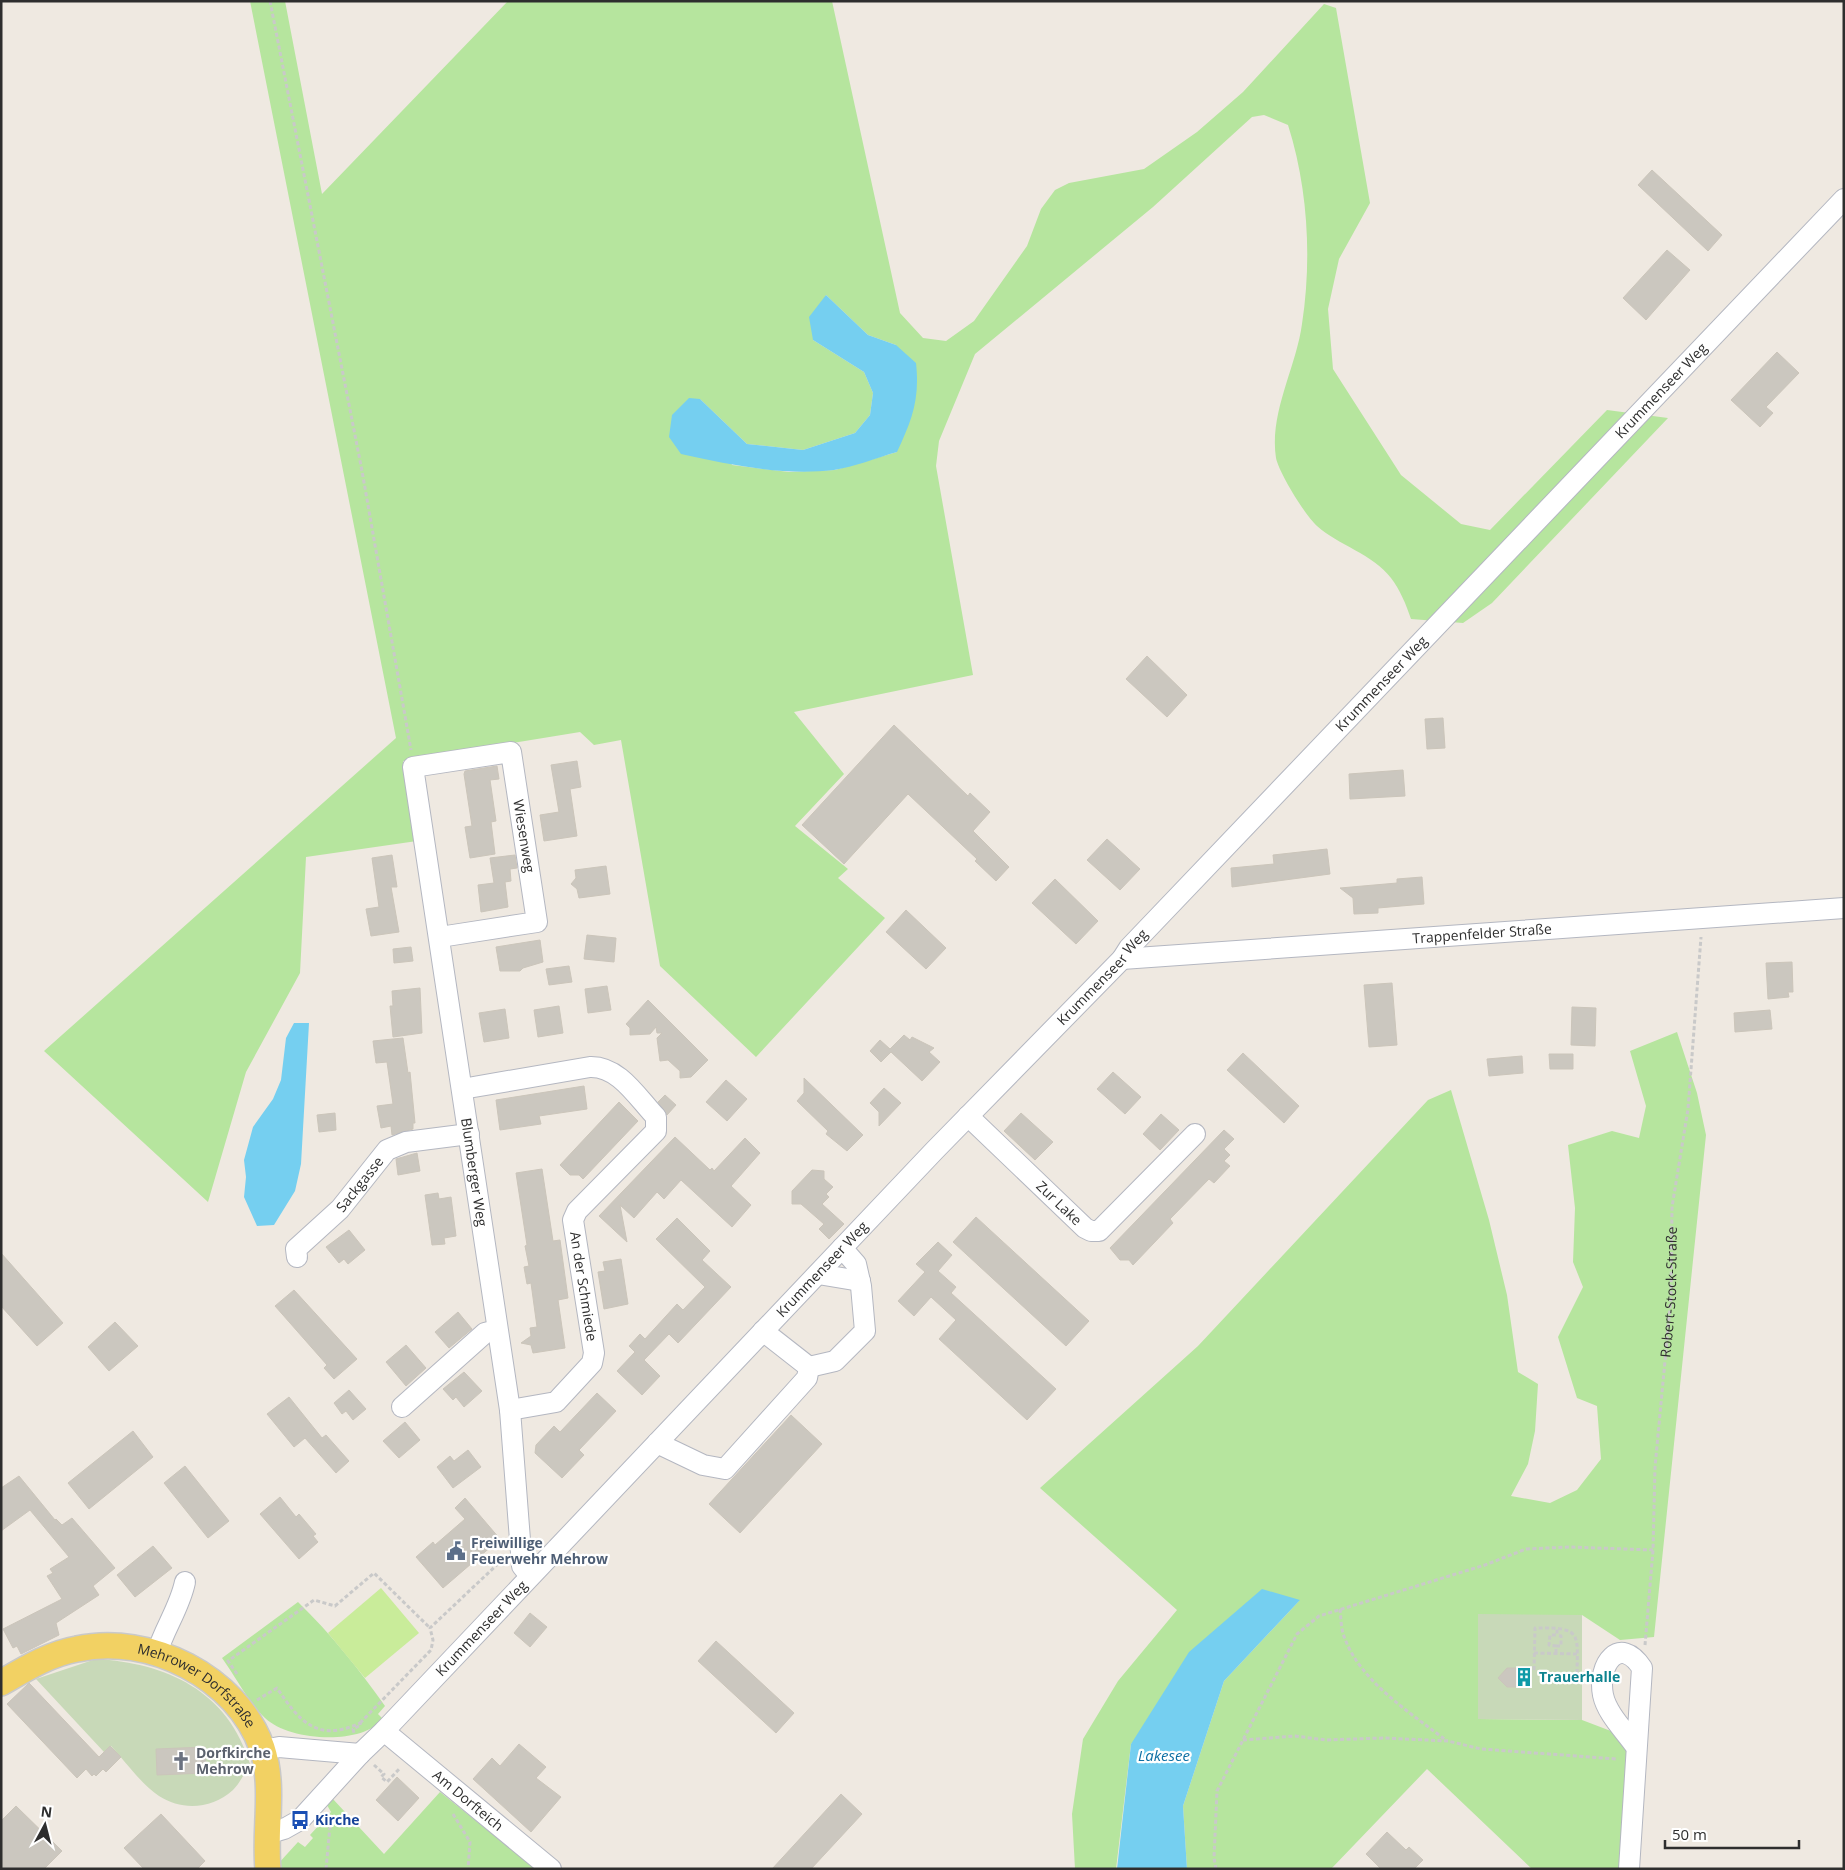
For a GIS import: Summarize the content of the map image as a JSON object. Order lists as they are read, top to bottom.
{
  "streets": {
    "main road": ["Mehrower Dorfstraße"],
    "street": [
      "Krummenseer Weg",
      "Wiesenweg",
      "Trappenfelder Straße",
      "Blumberger Weg",
      "Sackgasse",
      "Zur Lake",
      "An der Schmiede",
      "Am Dorfteich"
    ],
    "path": ["Robert-Stock-Straße"]
  },
  "crossings": [
    ["Krummenseer Weg", "Trappenfelder Straße"],
    ["Krummenseer Weg", "Blumberger Weg"],
    ["Krummenseer Weg", "Zur Lake"],
    ["Krummenseer Weg", "Mehrower Dorfstraße"],
    ["Krummenseer Weg", "Am Dorfteich"],
    ["Wiesenweg", "Blumberger Weg"],
    ["Trappenfelder Straße", "Robert-Stock-Straße"],
    ["Blumberger Weg", "Sackgasse"],
    ["Blumberger Weg", "An der Schmiede"]
  ],
  "water": ["Lakesee"],
  "places": {
    "public building": ["Freiwillige Feuerwehr Mehrow"],
    "building": ["Trauerhalle"],
    "church": ["Dorfkirche Mehrow"],
    "bus stop": ["Kirche"]
  },
  "scale_bar": "50 m",
  "north": "top"
}
